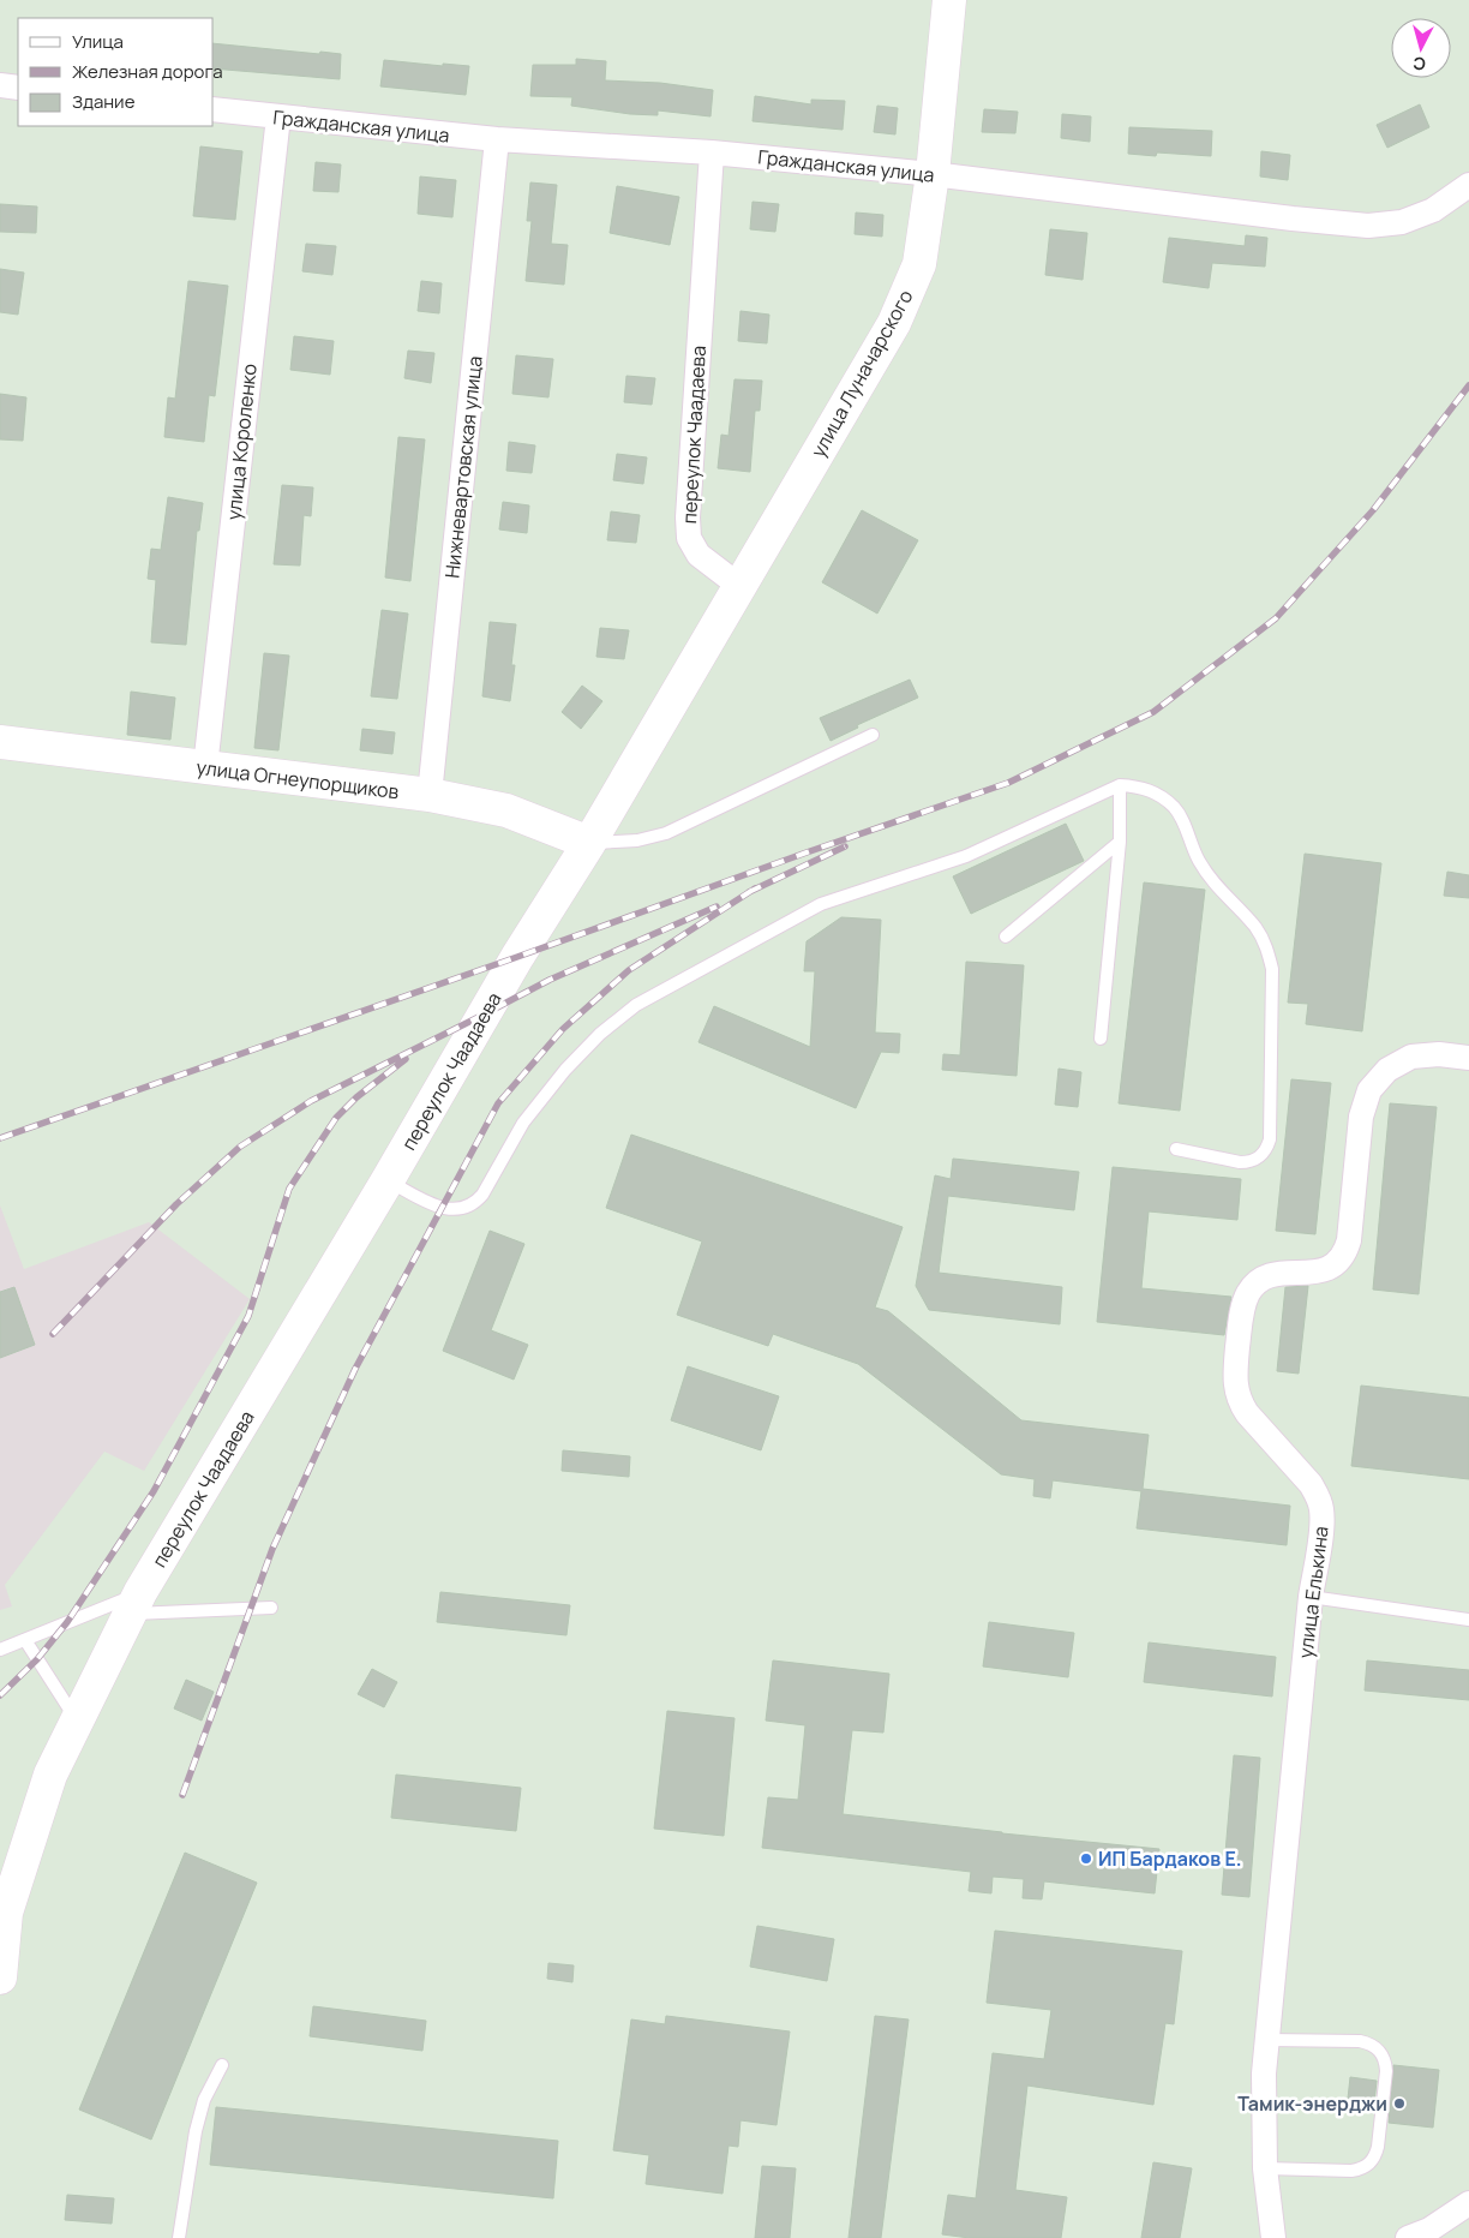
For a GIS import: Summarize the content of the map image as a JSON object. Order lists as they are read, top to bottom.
{
  "streets": {
    "street": [
      "Гражданская улица",
      "улица Луначарского",
      "переулок Чаадаева",
      "улица Короленко",
      "Нижневартовская улица",
      "улица Огнеупорщиков",
      "улица Елькина"
    ]
  },
  "crossings": [
    ["Гражданская улица", "улица Луначарского"],
    ["Гражданская улица", "переулок Чаадаева"],
    ["Гражданская улица", "улица Короленко"],
    ["Гражданская улица", "Нижневартовская улица"],
    ["улица Луначарского", "переулок Чаадаева"],
    ["переулок Чаадаева", "улица Огнеупорщиков"],
    ["улица Короленко", "улица Огнеупорщиков"],
    ["Нижневартовская улица", "улица Огнеупорщиков"]
  ],
  "places": ["ИП Бардаков Е.", "Тамик-энерджи"],
  "legend": ["Улица", "Железная дорога", "Здание"],
  "north": "bottom"
}
